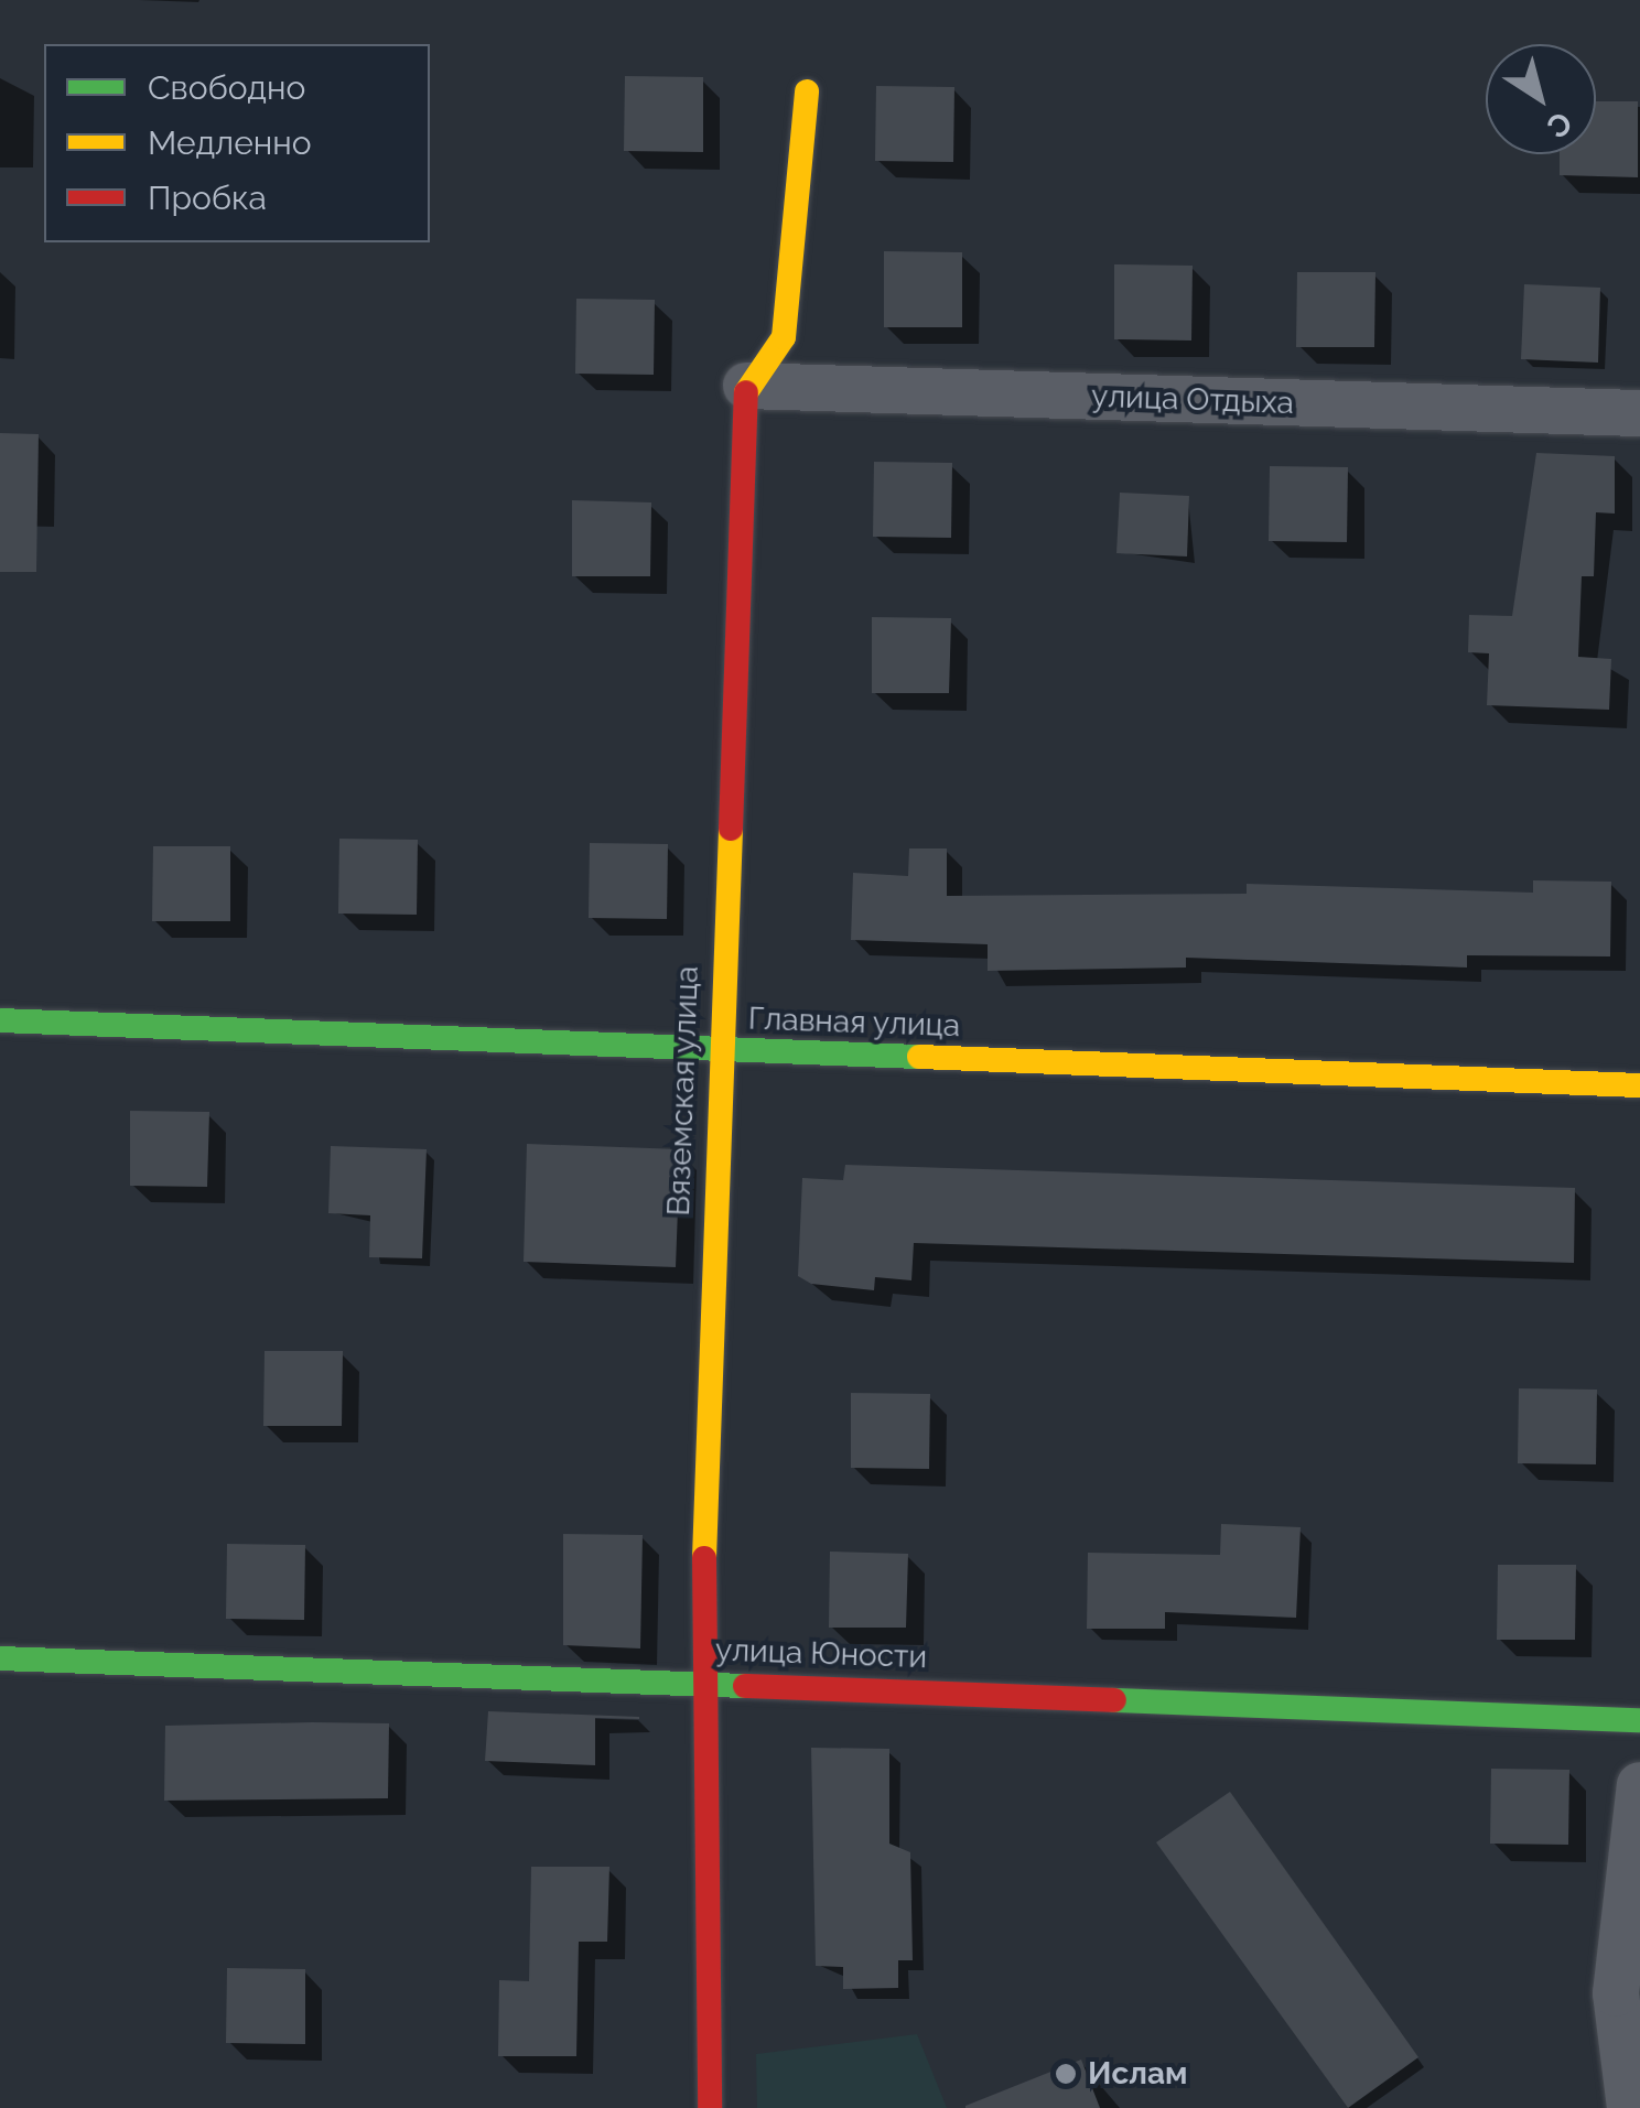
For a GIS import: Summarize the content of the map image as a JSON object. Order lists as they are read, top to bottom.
{
  "streets": {
    "street": [
      "улица Отдыха",
      "Главная улица",
      "Вяземская улица",
      "улица Юности"
    ]
  },
  "crossings": [
    ["улица Отдыха", "Вяземская улица"],
    ["Главная улица", "Вяземская улица"],
    ["Вяземская улица", "улица Юности"]
  ],
  "places": ["Ислам"],
  "legend": ["Свободно", "Медленно", "Пробка"],
  "north": "bottom right"
}
